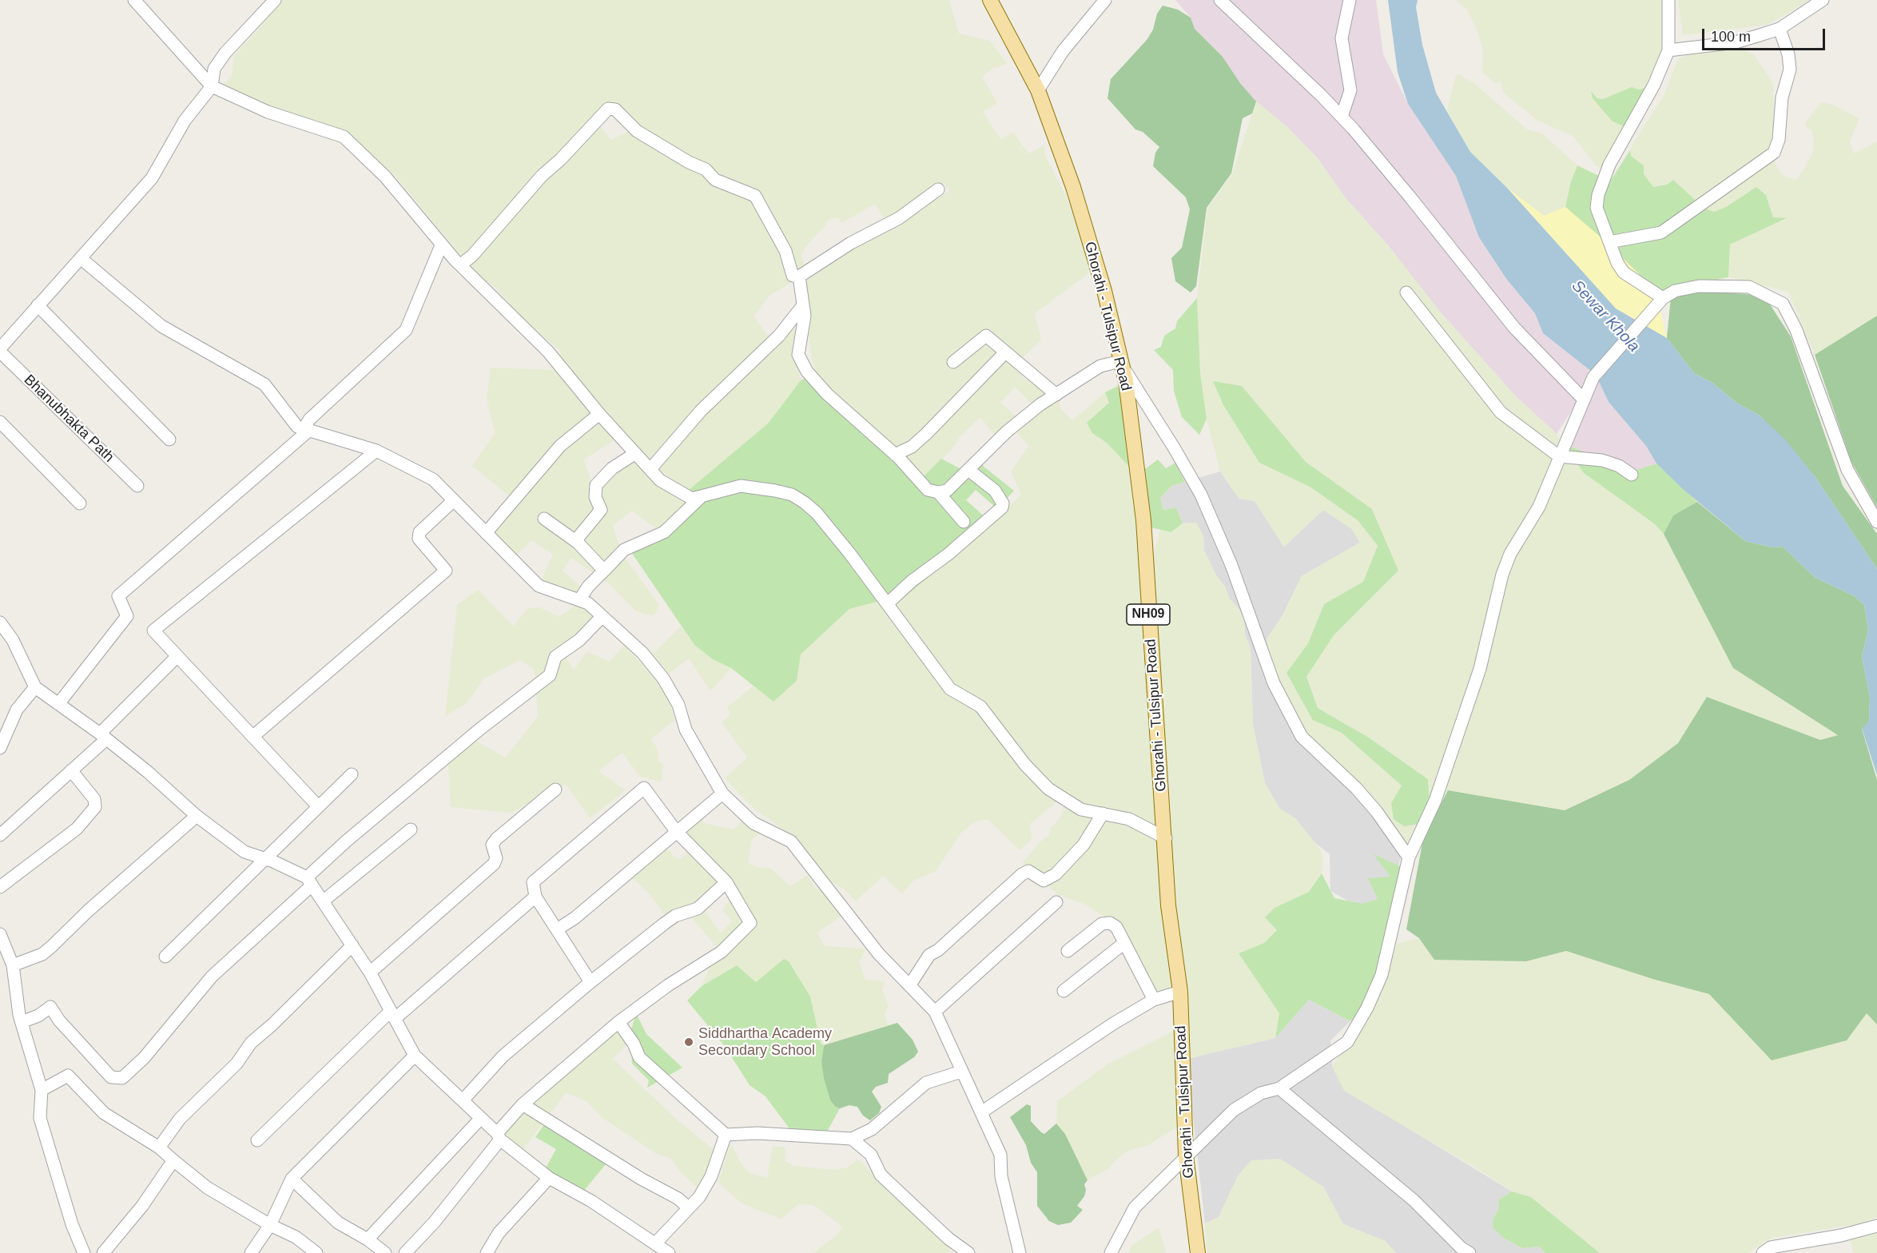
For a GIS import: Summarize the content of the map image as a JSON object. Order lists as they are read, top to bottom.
{
  "streets": {
    "main road": ["Ghorahi - Tulsipur Road", "NH09"],
    "street": ["Bhanubhakta Path"]
  },
  "water": ["Sewar Khola"],
  "places": ["Siddhartha Academy Secondary School"],
  "scale_bar": "100 m"
}
